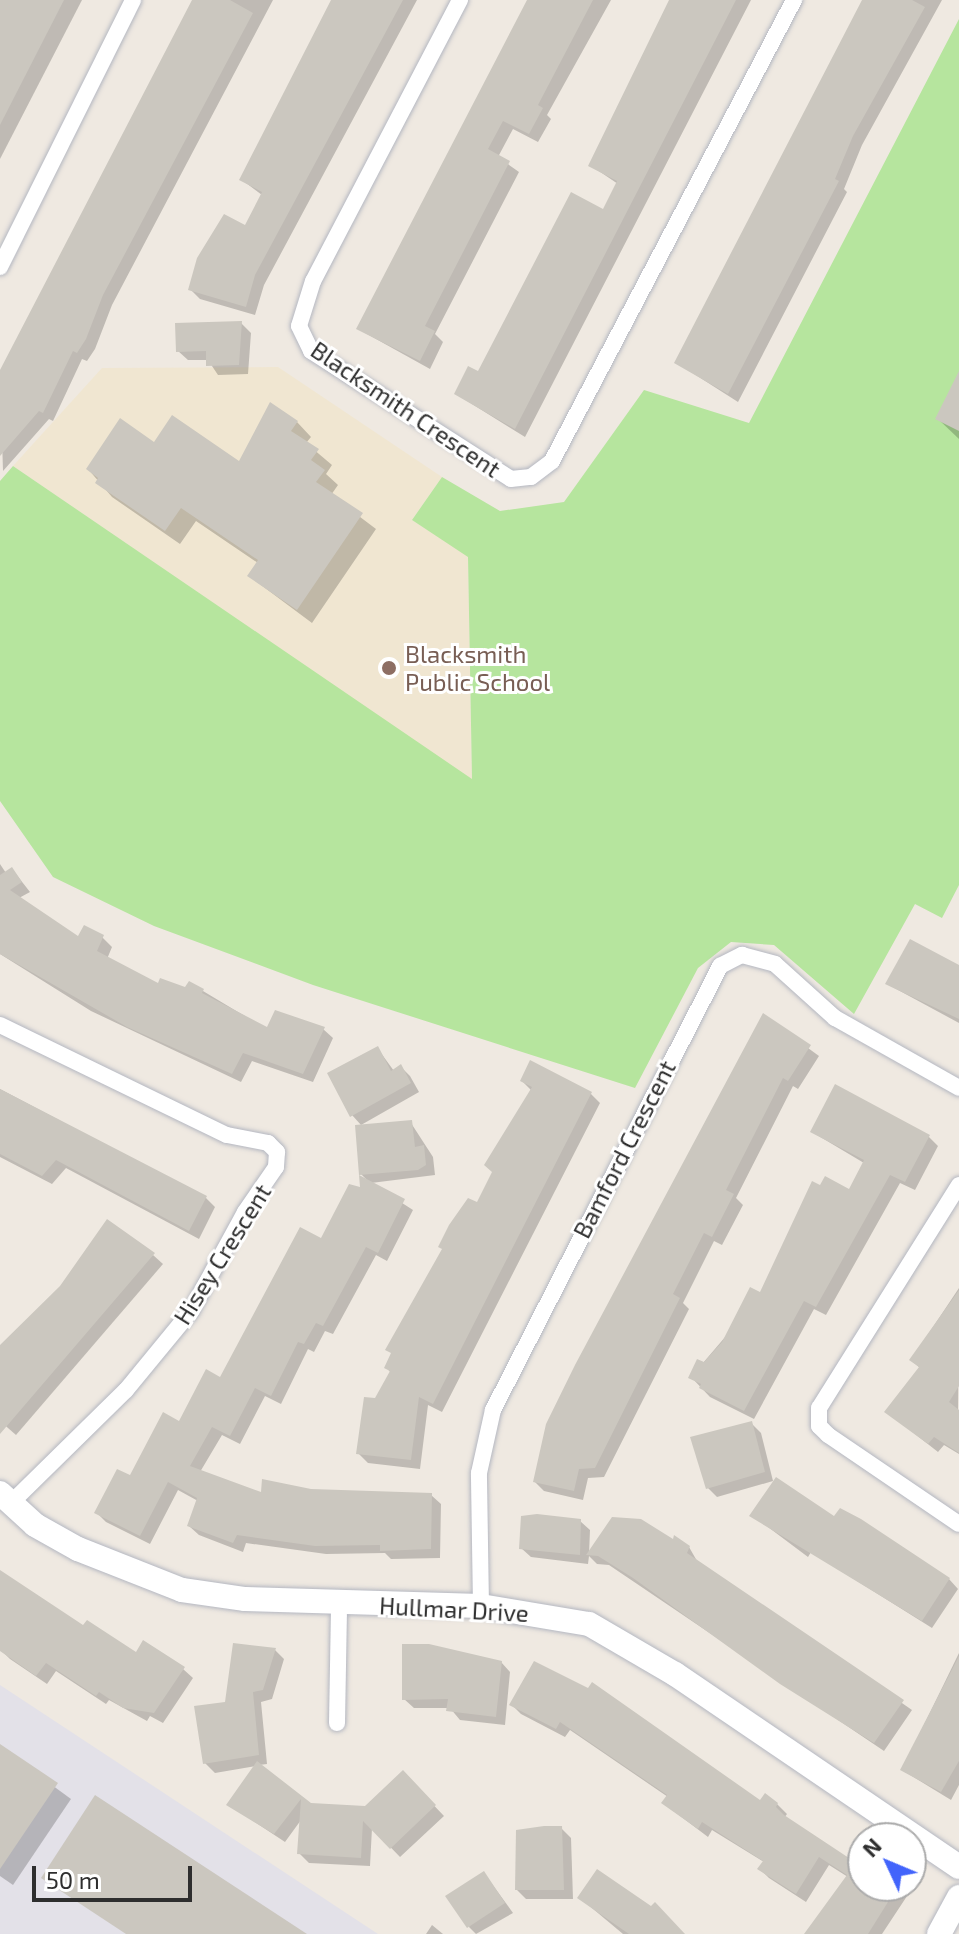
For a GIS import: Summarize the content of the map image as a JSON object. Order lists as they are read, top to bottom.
{
  "streets": {
    "street": [
      "Blacksmith Crescent",
      "Bamford Crescent",
      "Hisey Crescent",
      "Hullmar Drive"
    ]
  },
  "crossings": [
    ["Bamford Crescent", "Hullmar Drive"],
    ["Hisey Crescent", "Hullmar Drive"]
  ],
  "places": ["Blacksmith Public School"],
  "scale_bar": "50 m",
  "north": "top left"
}
